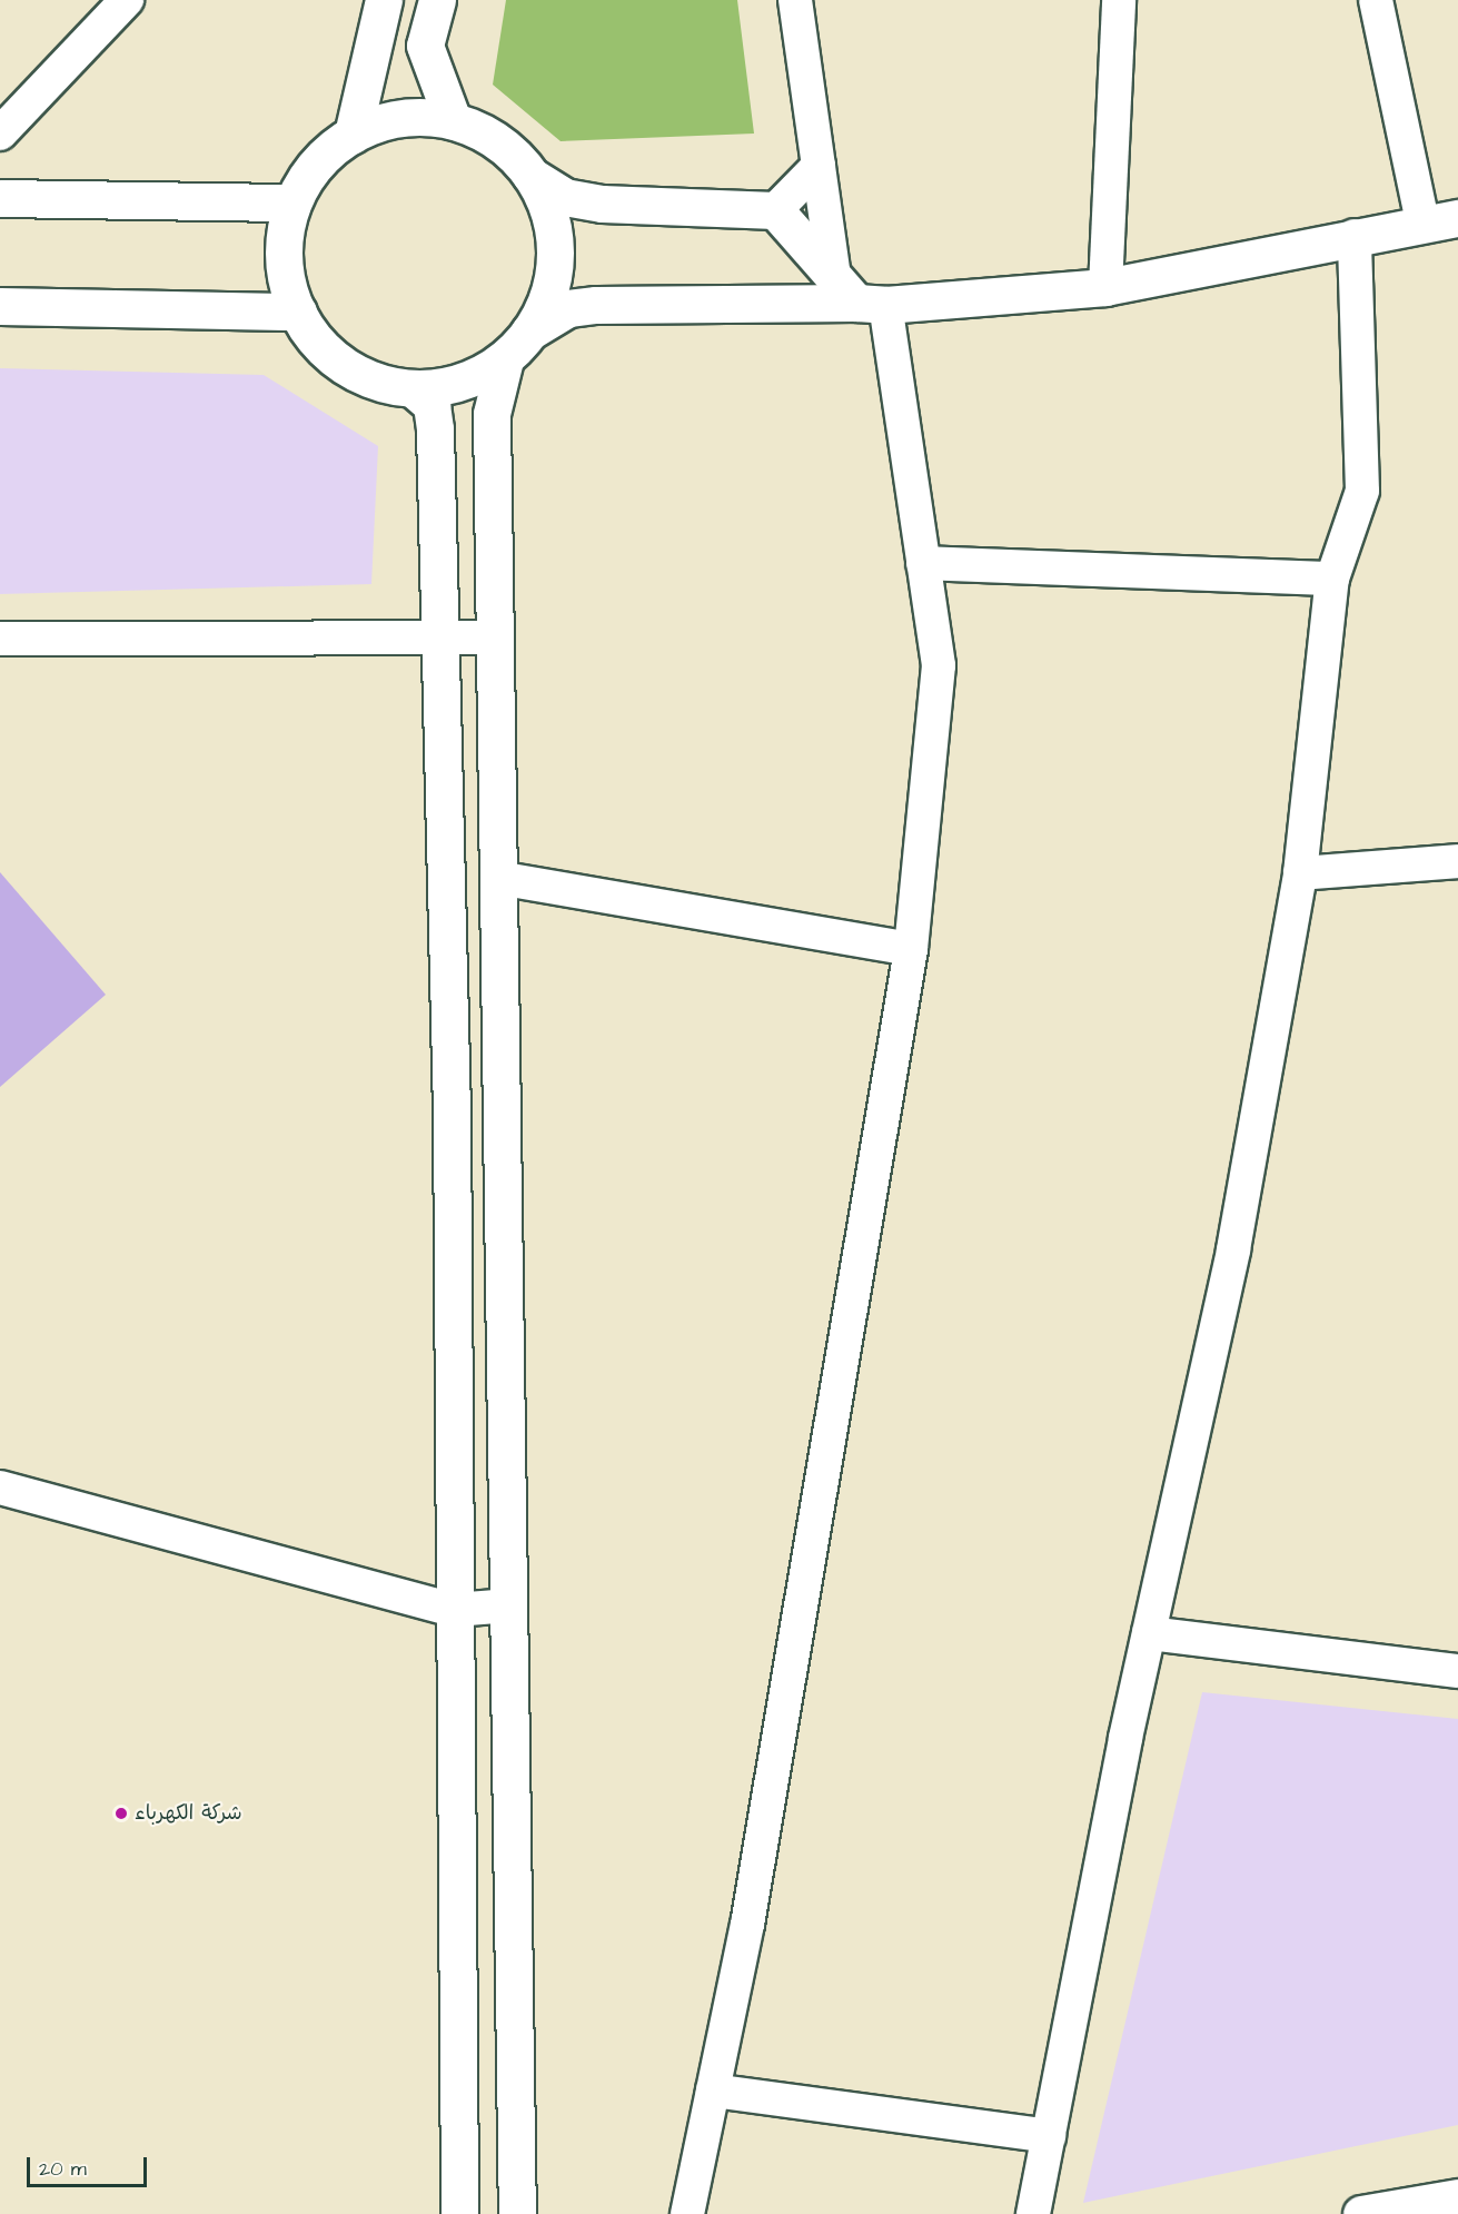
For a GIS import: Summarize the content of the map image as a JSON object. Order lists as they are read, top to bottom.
{
  "places": ["شركة الكهرباء"],
  "scale_bar": "20 m"
}
